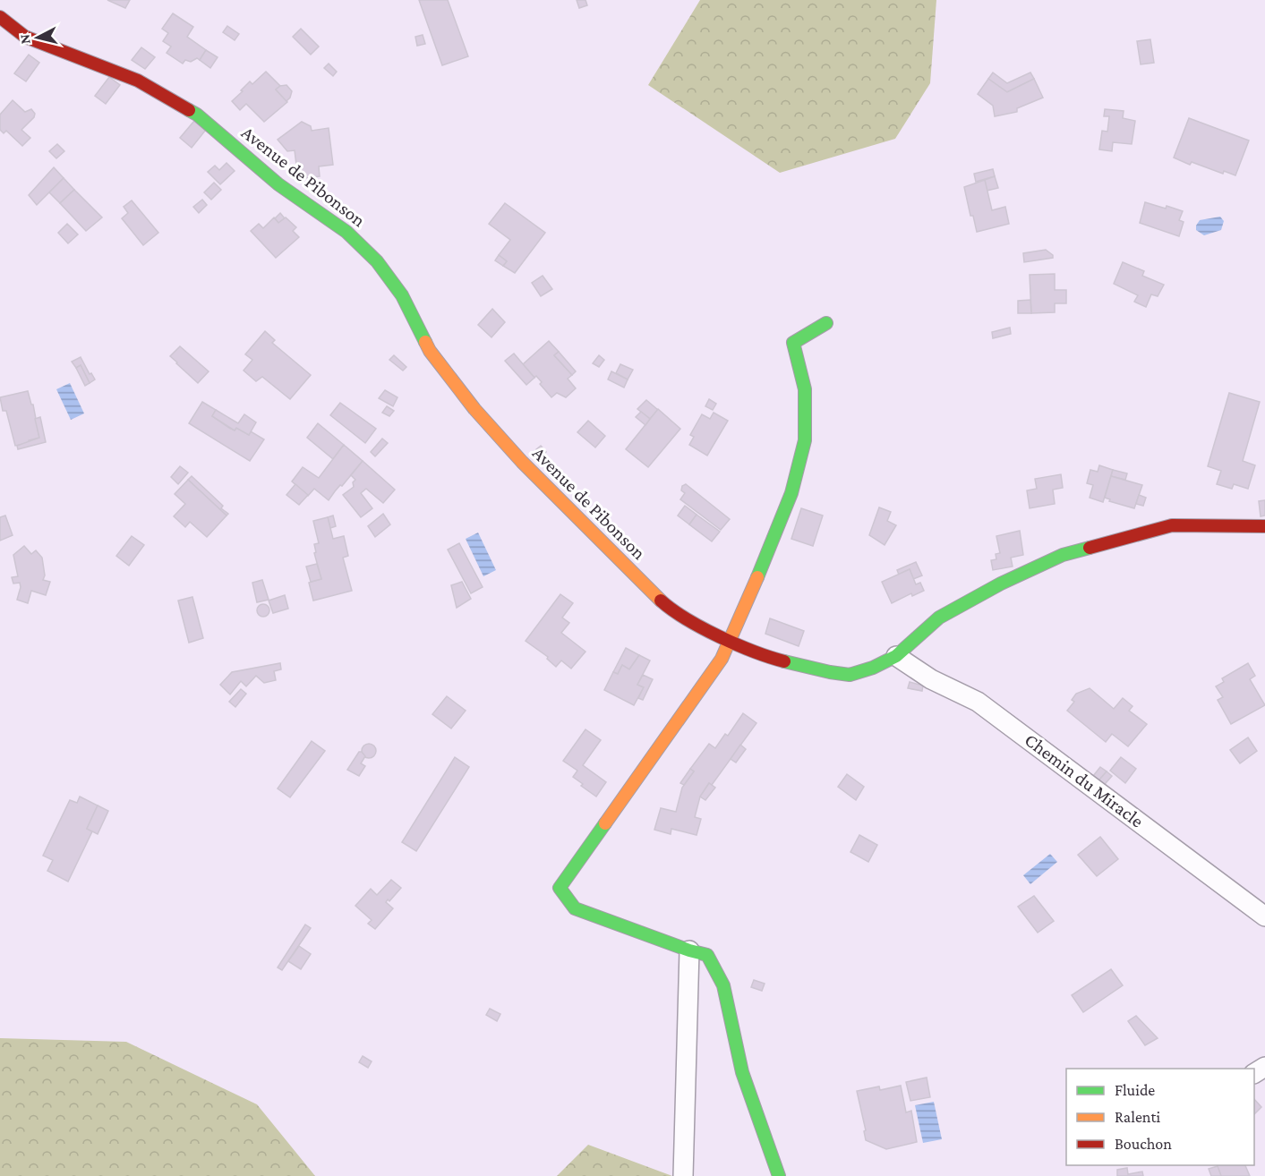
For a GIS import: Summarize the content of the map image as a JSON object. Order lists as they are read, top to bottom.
{
  "streets": {
    "street": ["Avenue de Pibonson", "Chemin du Miracle"]
  },
  "crossings": [
    ["Avenue de Pibonson", "Chemin du Miracle"]
  ],
  "legend": ["Fluide", "Ralenti", "Bouchon"],
  "north": "left"
}
